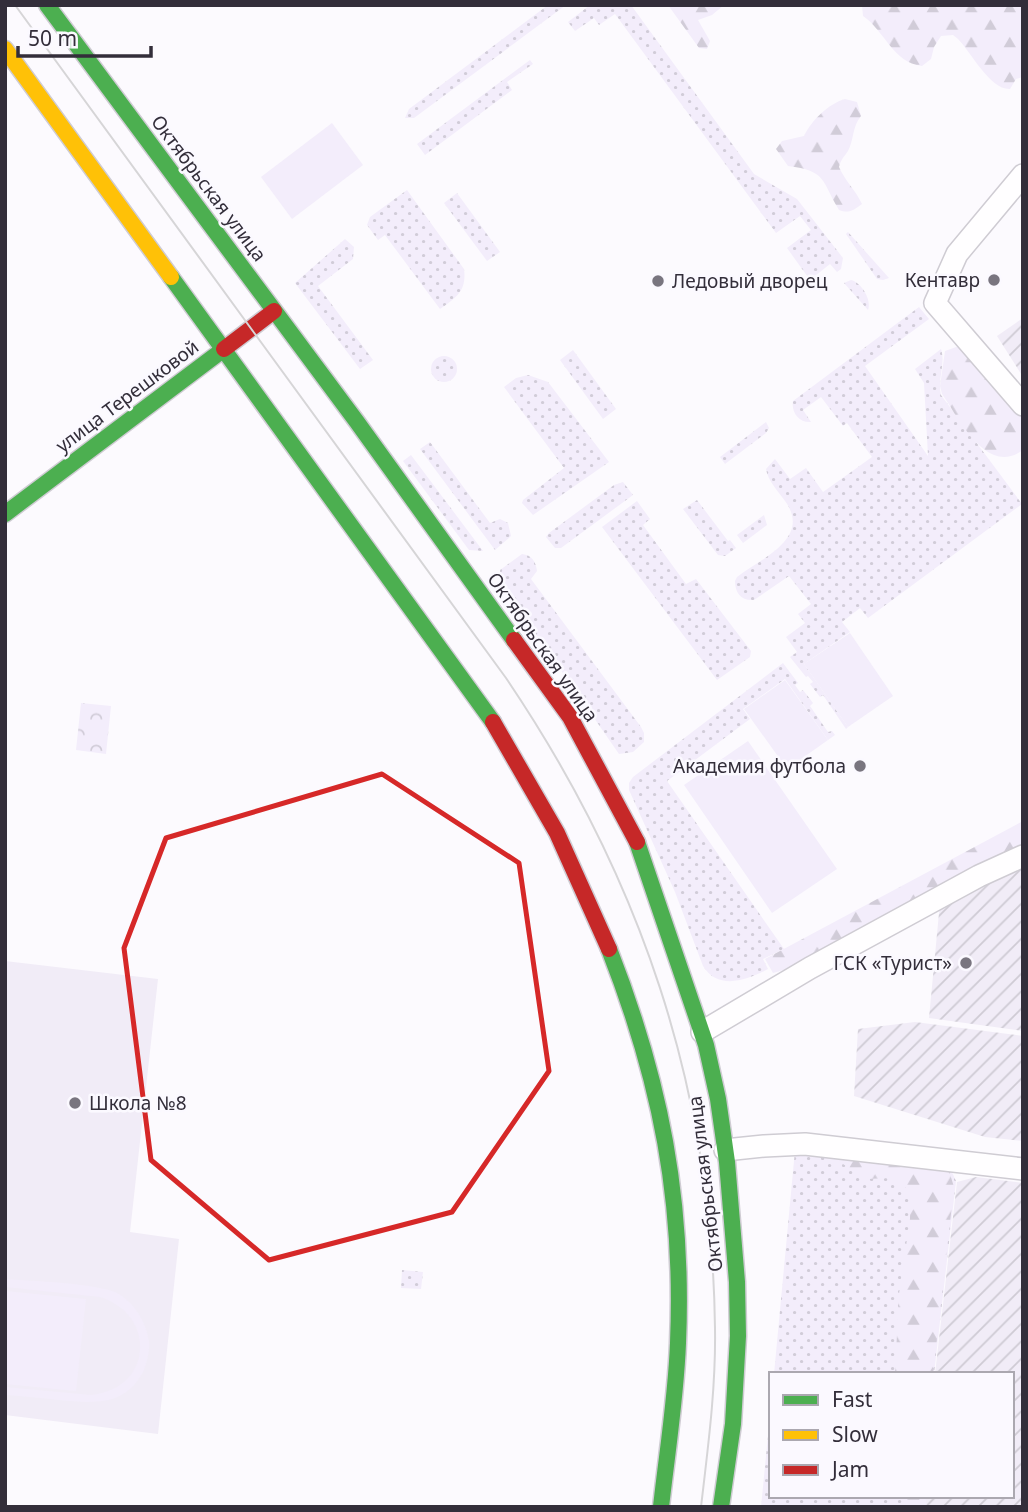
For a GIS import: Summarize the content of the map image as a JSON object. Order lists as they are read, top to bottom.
{
  "streets": {
    "main road": ["Октябрьская улица", "улица Терешковой"]
  },
  "crossings": [
    ["Октябрьская улица", "улица Терешковой"]
  ],
  "places": [
    "Кентавр",
    "Ледовый дворец",
    "Академия футбола",
    "ГСК «Турист»",
    "Школа №8"
  ],
  "legend": ["Fast", "Slow", "Jam"],
  "scale_bar": "50 m"
}
